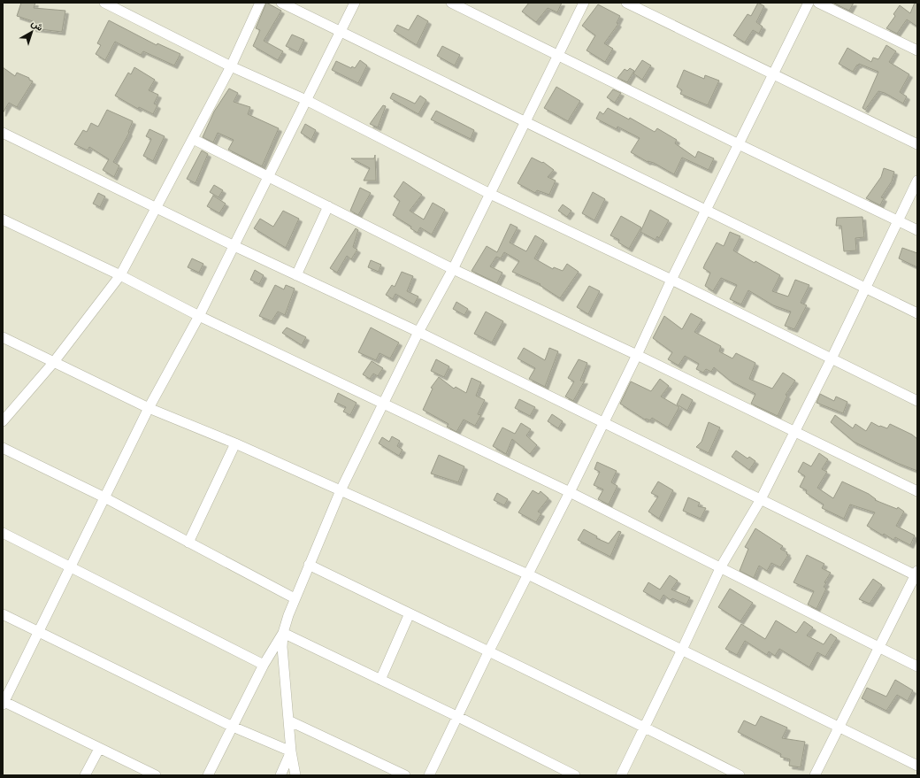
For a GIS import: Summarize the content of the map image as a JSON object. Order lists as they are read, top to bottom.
{
  "north": "top right"
}
